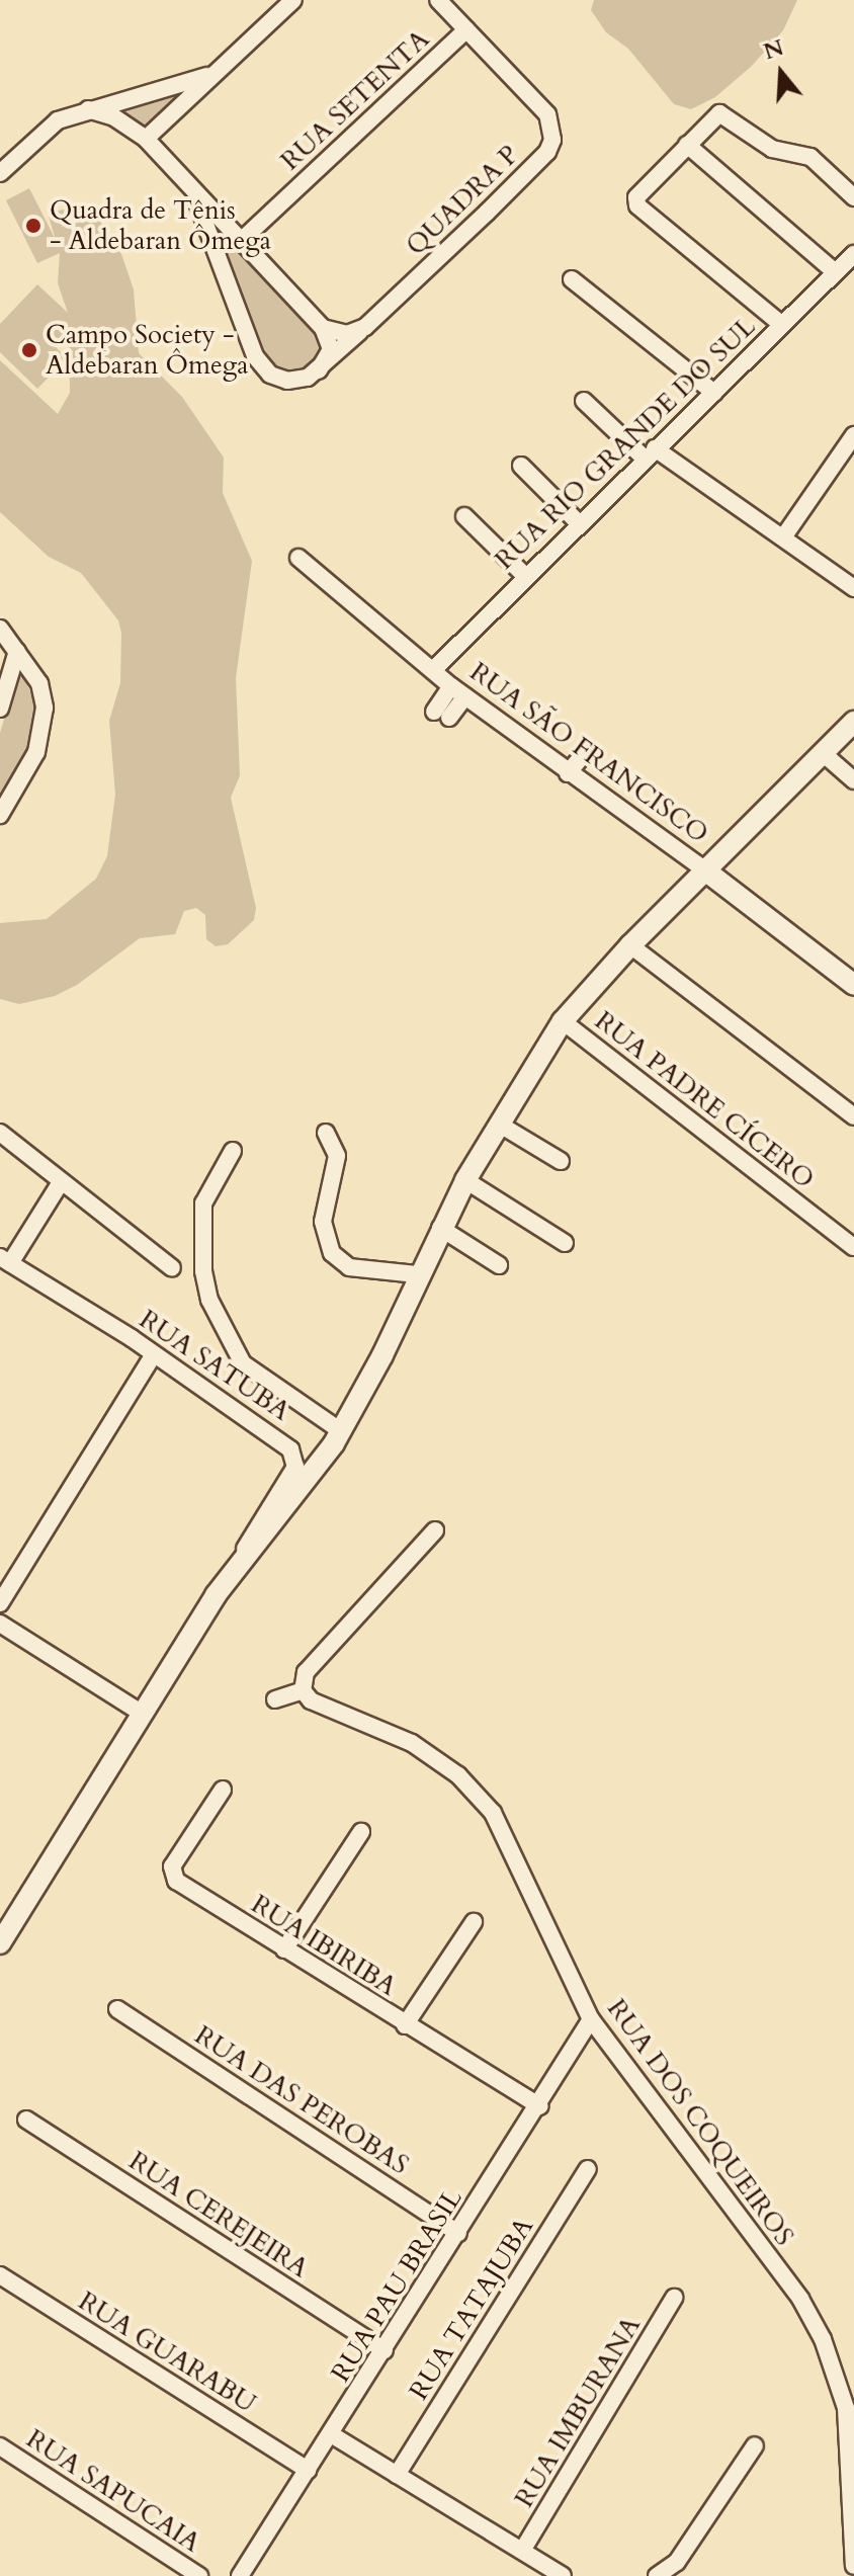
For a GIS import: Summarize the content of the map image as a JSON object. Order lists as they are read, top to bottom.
{
  "streets": {
    "street": [
      "RUA SETENTA",
      "QUADRA P",
      "RUA RIO GRANDE DO SUL",
      "RUA SÃO FRANCISCO",
      "RUA PADRE CÍCERO",
      "RUA SATUBA",
      "RUA IBIRIBA",
      "RUA DAS PEROBAS",
      "RUA DOS COQUEIROS",
      "RUA CEREJEIRA",
      "RUA PAU BRASIL",
      "RUA TATAJUBA",
      "RUA GUARABU",
      "RUA IMBURANA",
      "RUA SAPUCAIA"
    ]
  },
  "crossings": [
    ["RUA SETENTA", "QUADRA P"],
    ["RUA RIO GRANDE DO SUL", "RUA SÃO FRANCISCO"],
    ["RUA IBIRIBA", "RUA PAU BRASIL"],
    ["RUA DAS PEROBAS", "RUA PAU BRASIL"],
    ["RUA DOS COQUEIROS", "RUA PAU BRASIL"],
    ["RUA CEREJEIRA", "RUA PAU BRASIL"],
    ["RUA PAU BRASIL", "RUA GUARABU"]
  ],
  "places": ["Quadra de Tênis - Aldebaran Ômega", "Campo Society - Aldebaran Ômega"],
  "north": "top"
}
